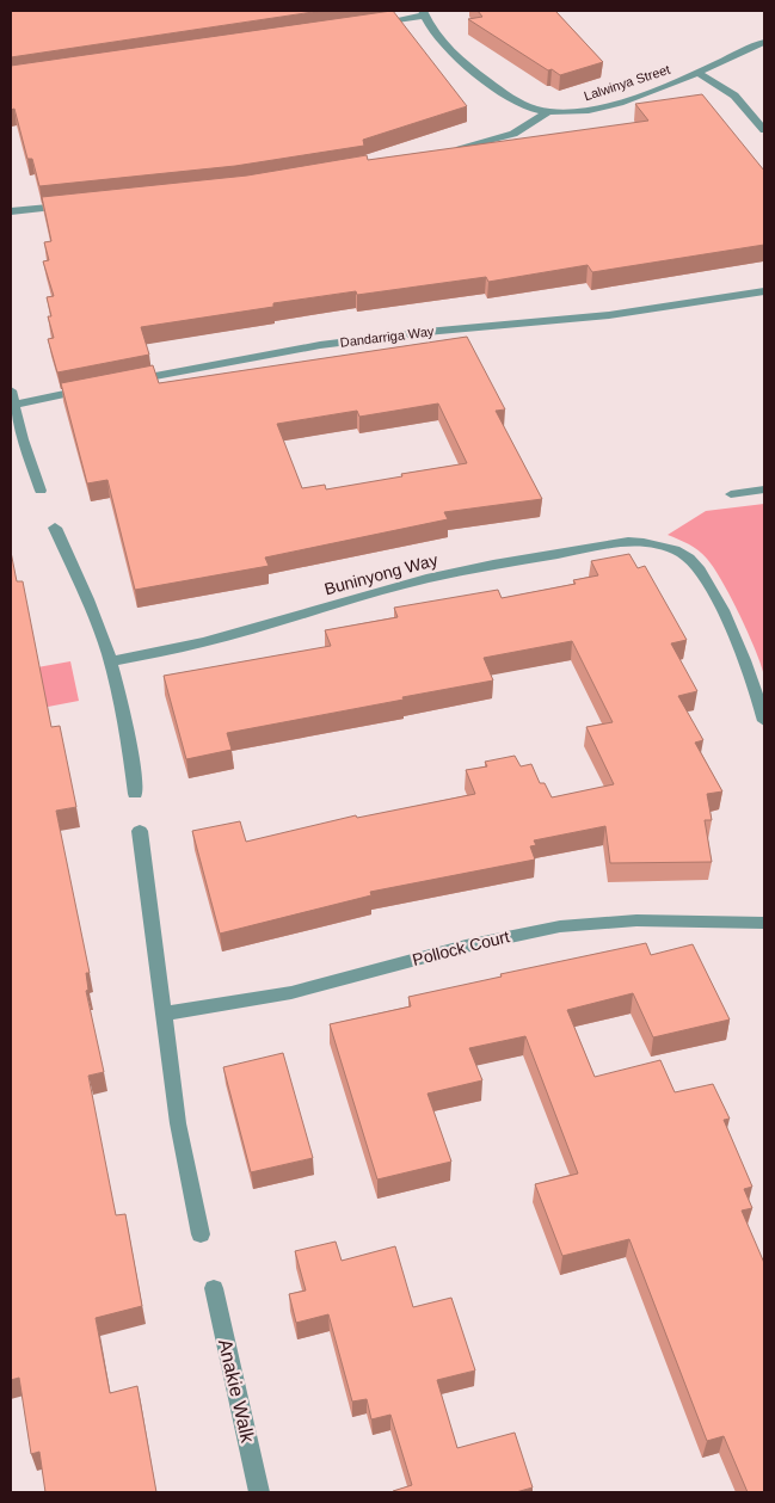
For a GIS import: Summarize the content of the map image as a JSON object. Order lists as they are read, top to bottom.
{
  "streets": {
    "street": [
      "Lalwinya Street",
      "Dandarriga Way",
      "Buninyong Way",
      "Pollock Court",
      "Anakie Walk"
    ]
  }
}
